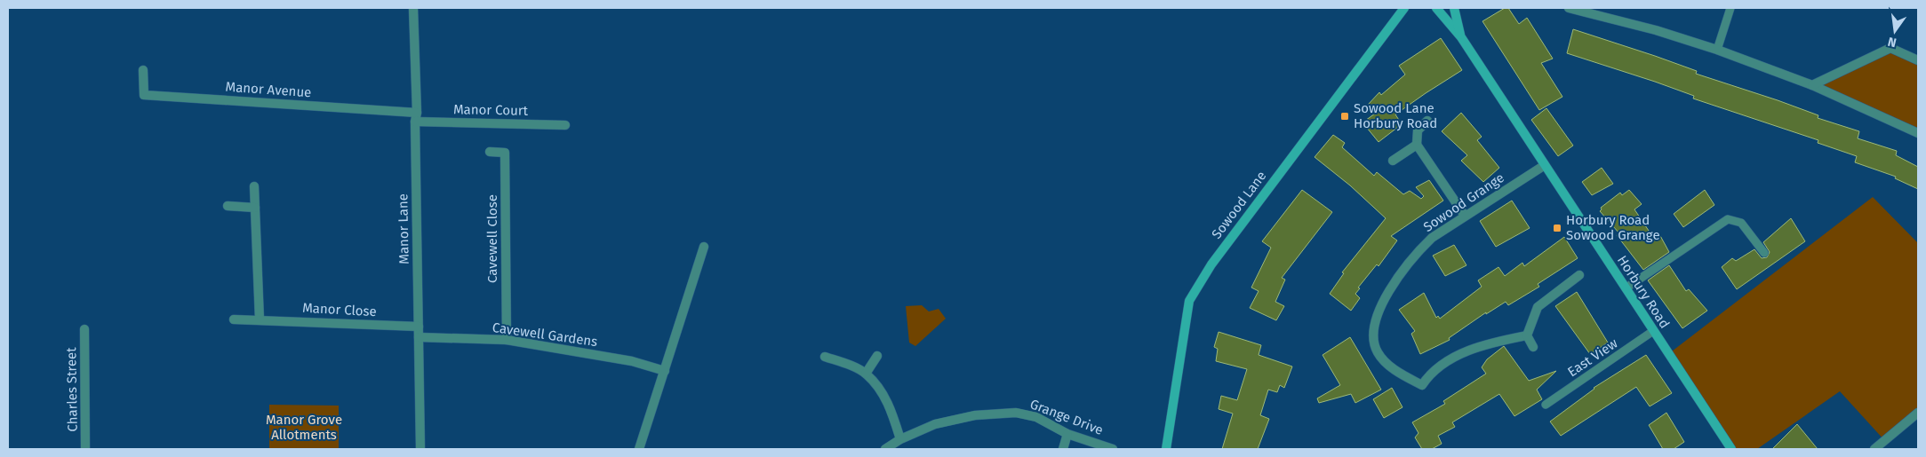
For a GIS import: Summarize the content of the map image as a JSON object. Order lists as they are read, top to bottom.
{
  "streets": {
    "street": [
      "Manor Avenue",
      "Manor Court",
      "Sowood Grange",
      "Sowood Lane",
      "Manor Lane",
      "Cavewell Close",
      "Horbury Road",
      "Manor Close",
      "Cavewell Gardens",
      "Charles Street",
      "Grange Drive"
    ],
    "lane": ["East View"]
  },
  "crossings": [
    ["Manor Avenue", "Manor Court"],
    ["Manor Avenue", "Manor Lane"],
    ["Manor Court", "Manor Lane"],
    ["Sowood Grange", "Horbury Road"],
    ["Manor Lane", "Manor Close"],
    ["Manor Lane", "Cavewell Gardens"],
    ["Cavewell Close", "Cavewell Gardens"],
    ["Horbury Road", "East View"]
  ],
  "parks": ["Manor Grove Allotments"],
  "places": {
    "transit": ["Sowood Lane Horbury Road", "Horbury Road Sowood Grange"]
  },
  "north": "bottom"
}
